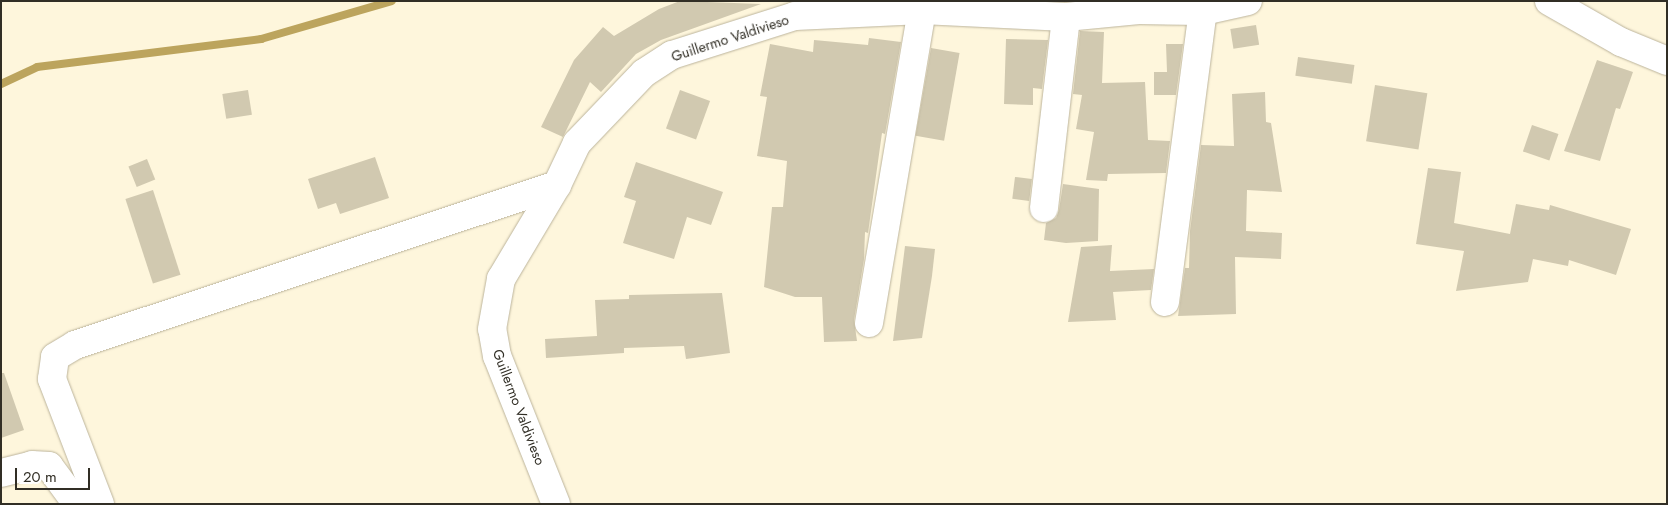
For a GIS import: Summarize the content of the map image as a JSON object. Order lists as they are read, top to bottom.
{
  "streets": {
    "street": ["Guillermo Valdivieso"]
  },
  "scale_bar": "20 m"
}
